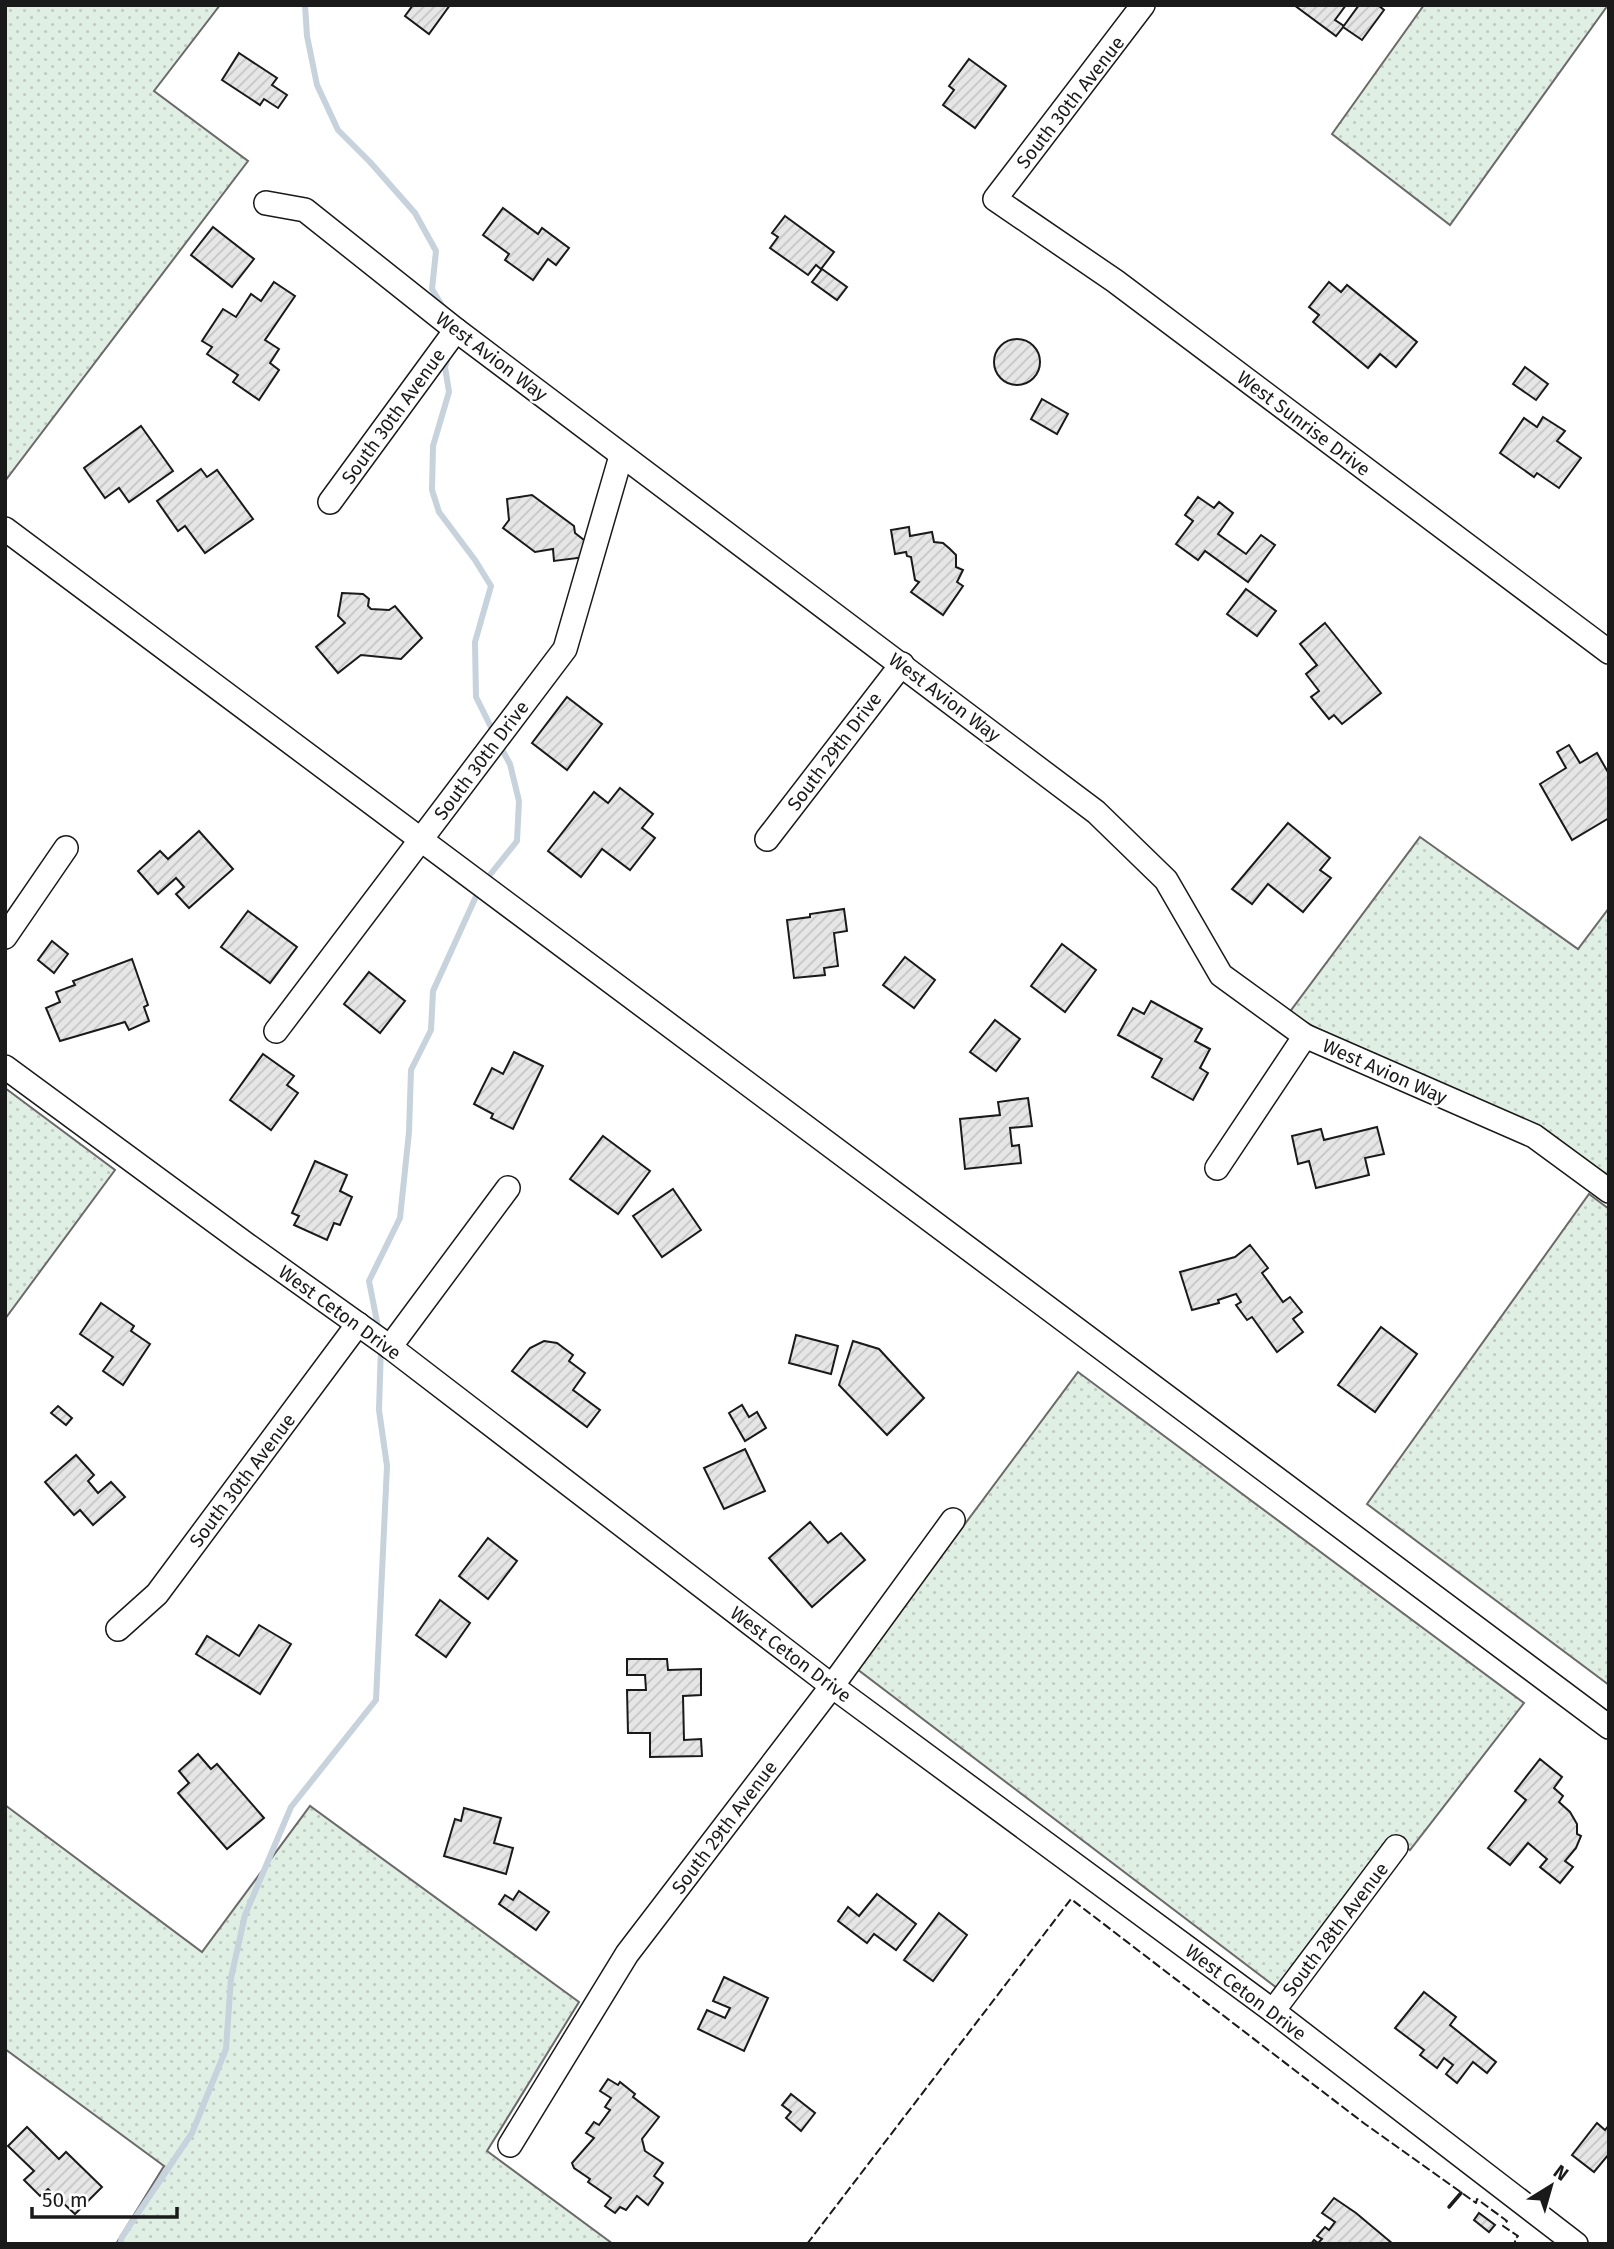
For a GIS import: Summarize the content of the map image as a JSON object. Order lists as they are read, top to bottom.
{
  "streets": {
    "street": [
      "South 30th Avenue",
      "West Avion Way",
      "West Sunrise Drive",
      "South 29th Drive",
      "South 30th Drive",
      "West Ceton Drive",
      "South 29th Avenue",
      "South 28th Avenue"
    ]
  },
  "crossings": [
    ["South 30th Avenue", "West Avion Way"],
    ["South 30th Avenue", "West Sunrise Drive"],
    ["South 30th Avenue", "West Ceton Drive"],
    ["West Avion Way", "South 29th Drive"],
    ["West Avion Way", "South 30th Drive"],
    ["West Ceton Drive", "South 29th Avenue"],
    ["West Ceton Drive", "South 28th Avenue"]
  ],
  "scale_bar": "50 m",
  "north": "top right"
}
